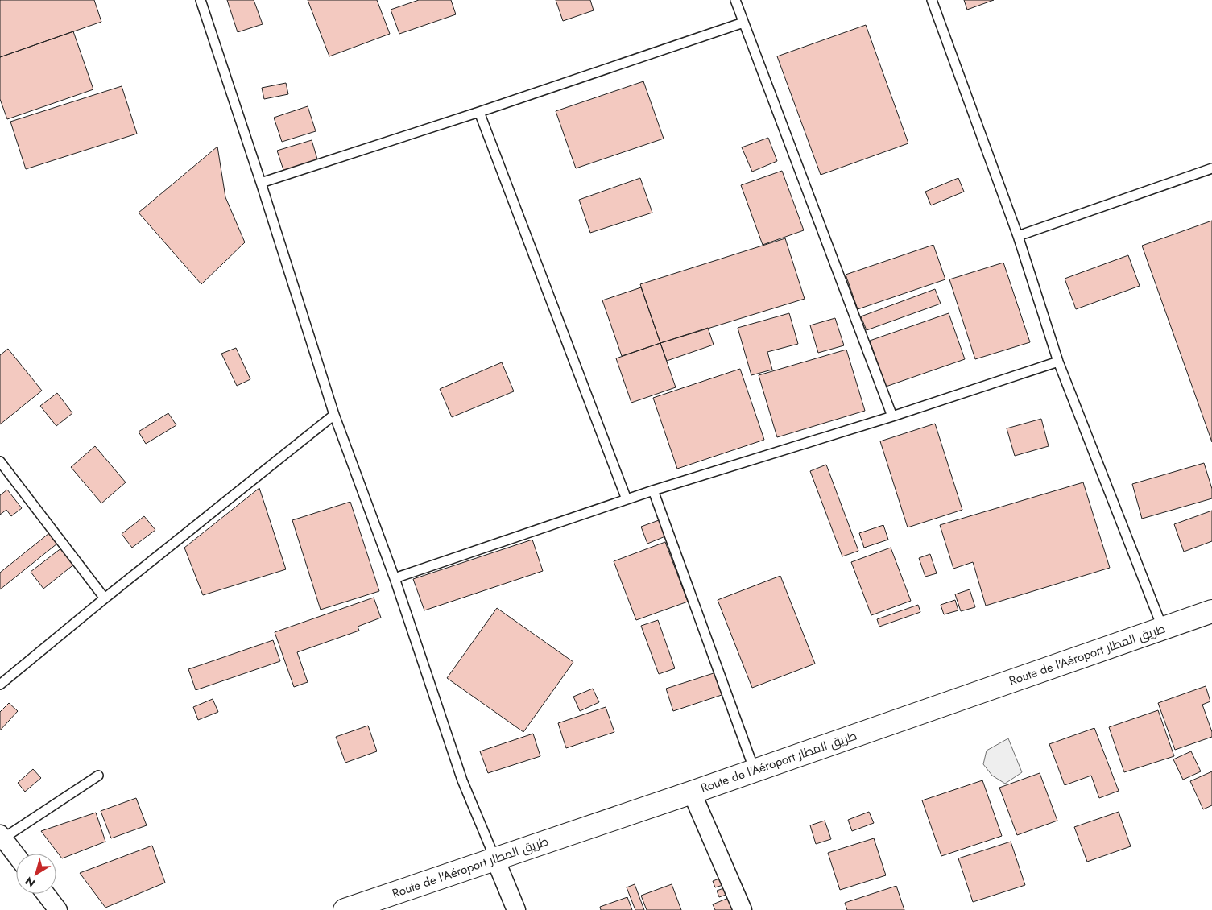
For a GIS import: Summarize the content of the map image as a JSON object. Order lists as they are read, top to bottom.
{
  "streets": {
    "street": ["Route de l'Aéroport طريق المطار"]
  },
  "north": "bottom left"
}
